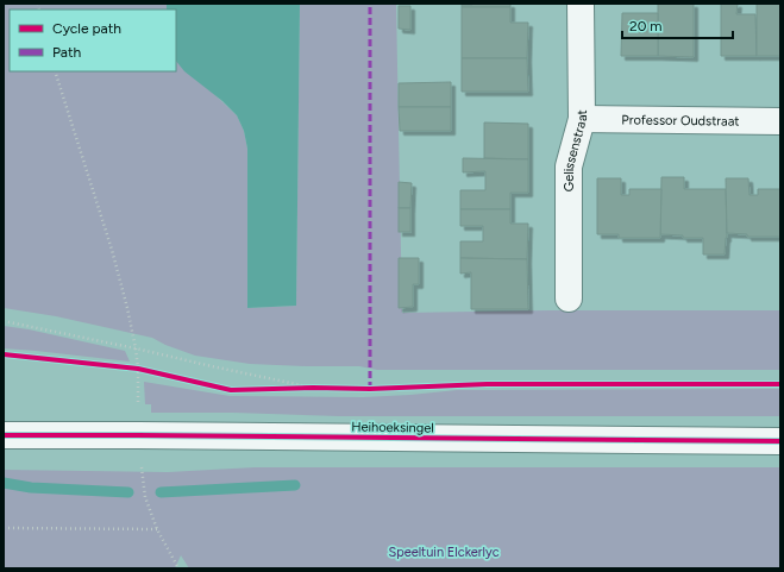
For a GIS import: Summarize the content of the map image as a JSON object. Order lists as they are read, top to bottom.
{
  "streets": {
    "street": ["Professor Oudstraat", "Gelissenstraat", "Heihoeksingel"]
  },
  "crossings": [
    ["Professor Oudstraat", "Gelissenstraat"]
  ],
  "parks": ["Speeltuin Elckerlyc"],
  "legend": ["Cycle path", "Path"],
  "scale_bar": "20 m"
}
